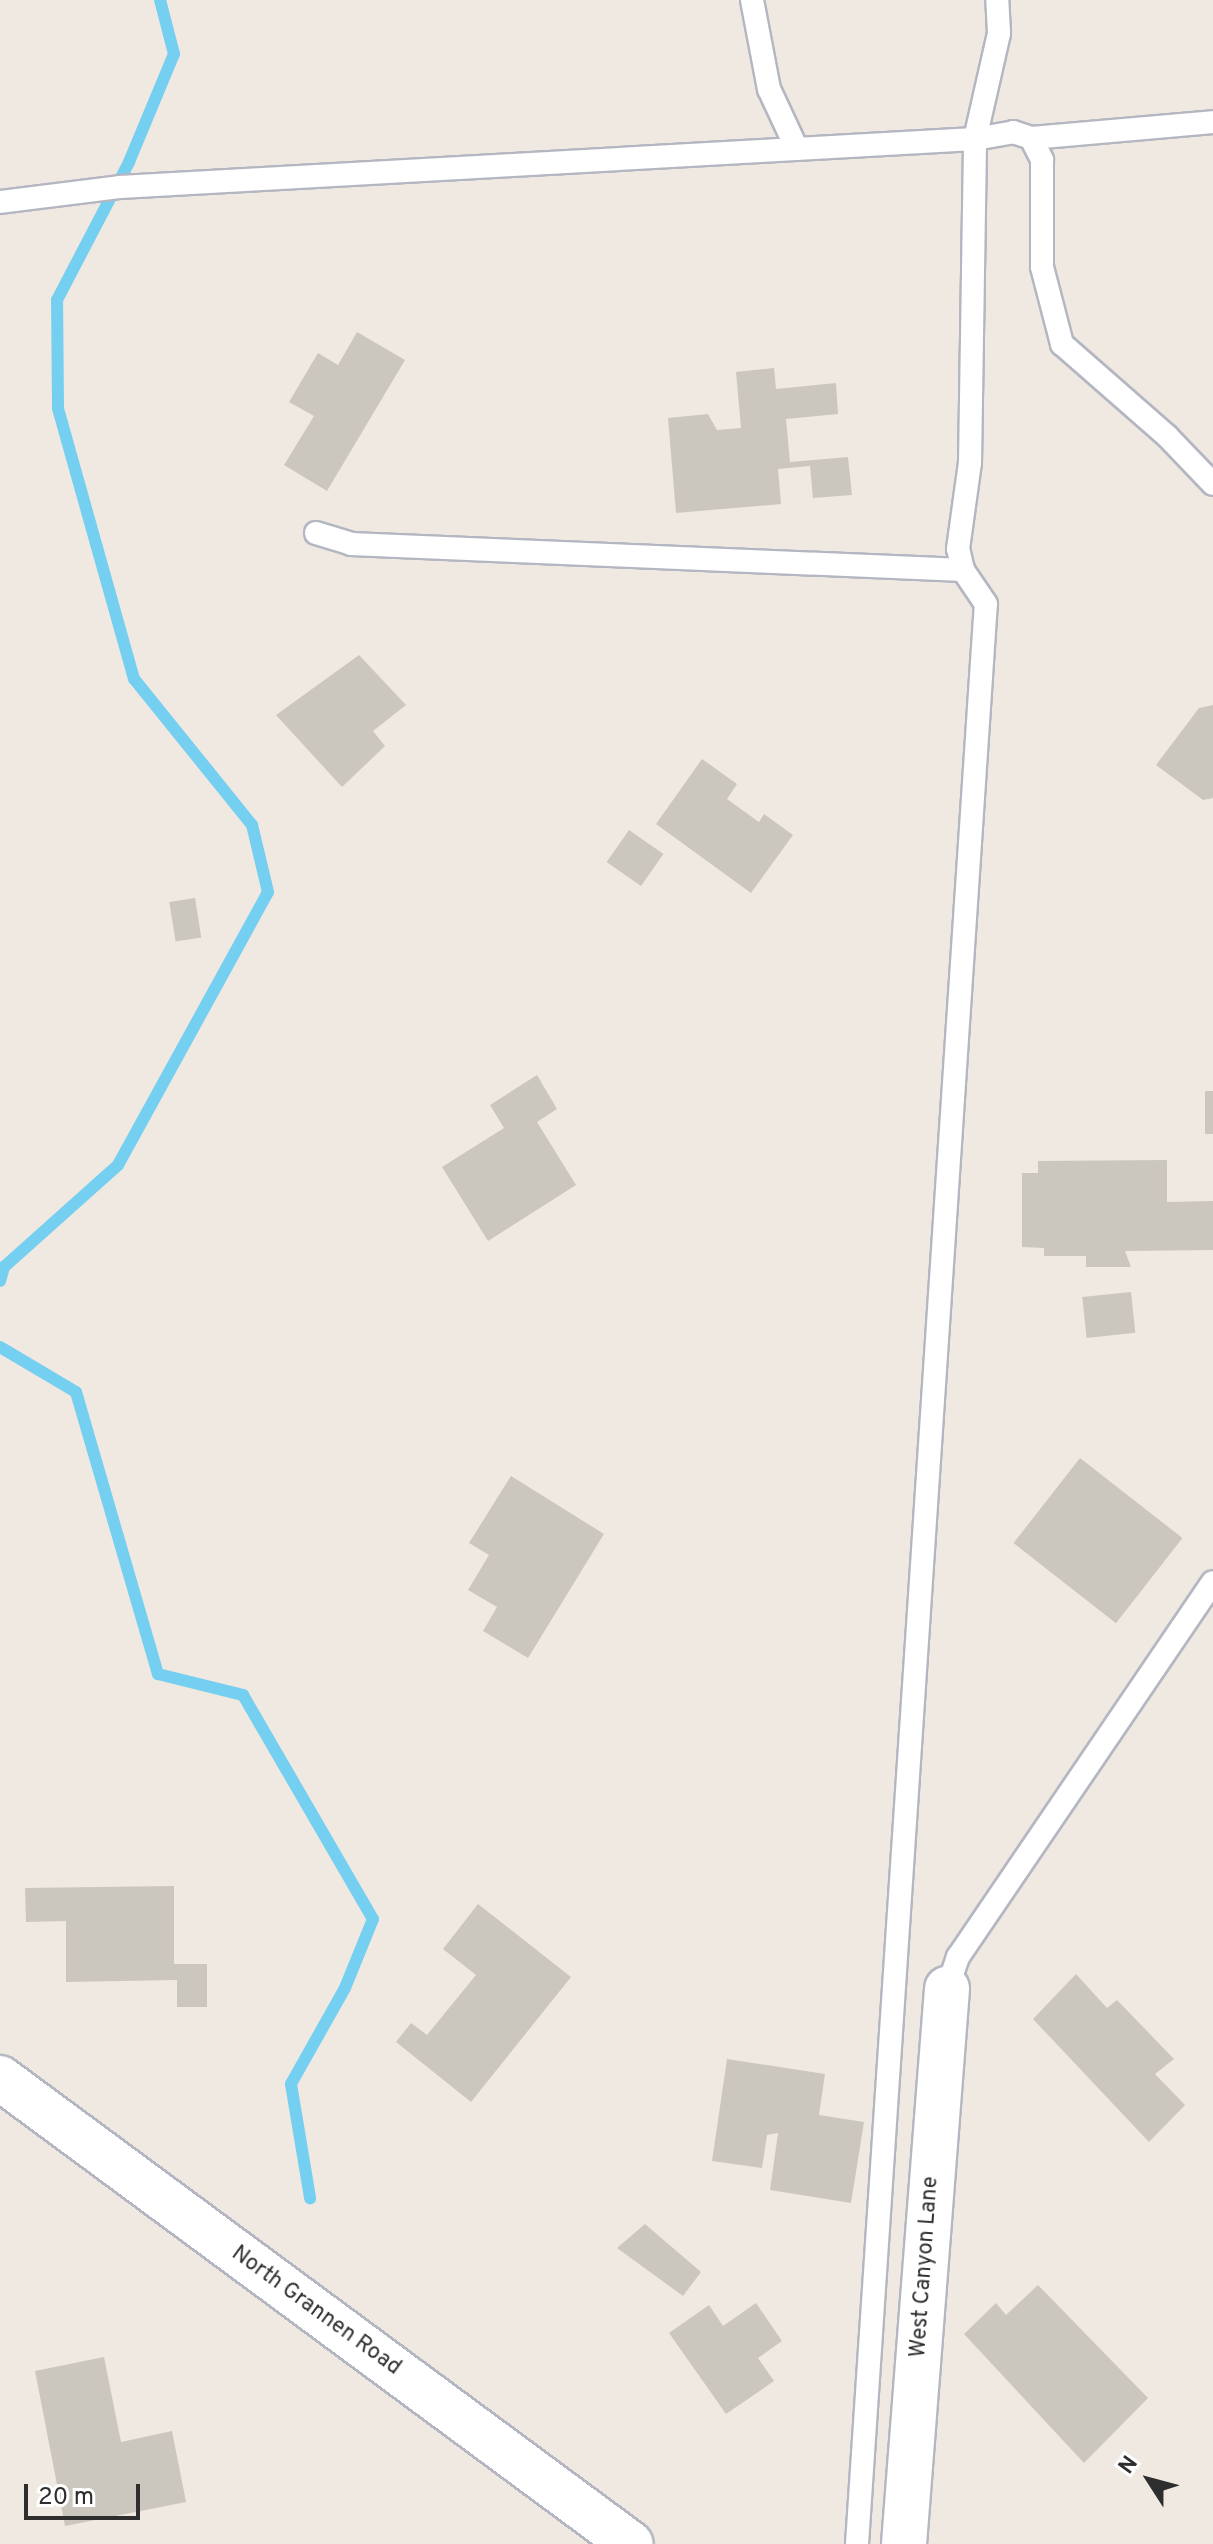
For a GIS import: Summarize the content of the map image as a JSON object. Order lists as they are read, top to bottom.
{
  "streets": {
    "street": ["West Canyon Lane", "North Grannen Road"]
  },
  "scale_bar": "20 m",
  "north": "top left"
}
